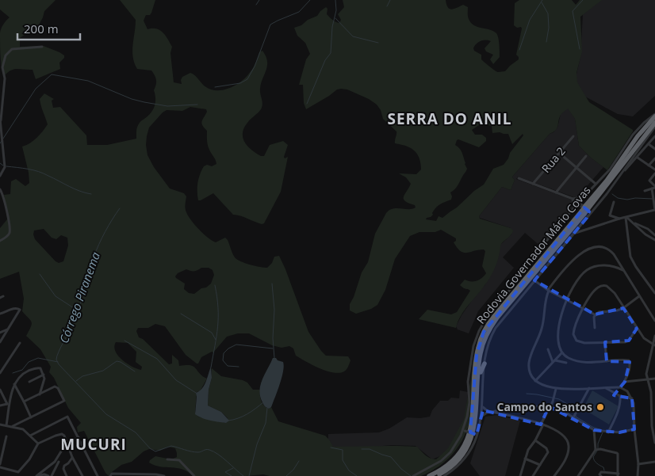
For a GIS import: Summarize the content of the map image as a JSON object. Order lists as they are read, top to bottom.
{
  "streets": {
    "highway": ["Rodovia Governador Mário Covas"],
    "street": ["Rua 2"]
  },
  "districts": ["SERRA DO ANIL", "MUCURI"],
  "water": ["Córrego Piranema"],
  "places": ["Campo do Santos"],
  "scale_bar": "200 m"
}
